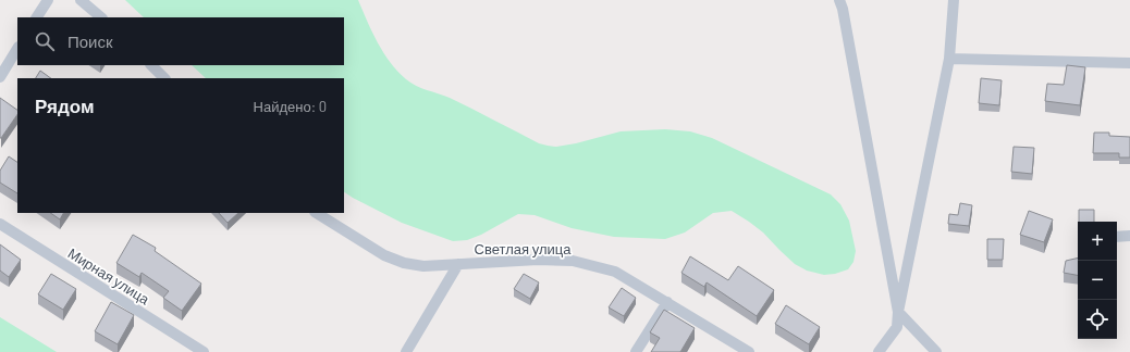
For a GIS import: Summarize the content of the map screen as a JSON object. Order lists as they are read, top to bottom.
{
  "streets": {
    "street": ["Светлая улица", "Мирная улица"]
  },
  "page": {
    "search": "Поиск",
    "heading": ["Рядом", "Найдено: 0"],
    "map_buttons": ["+", "−"]
  }
}
